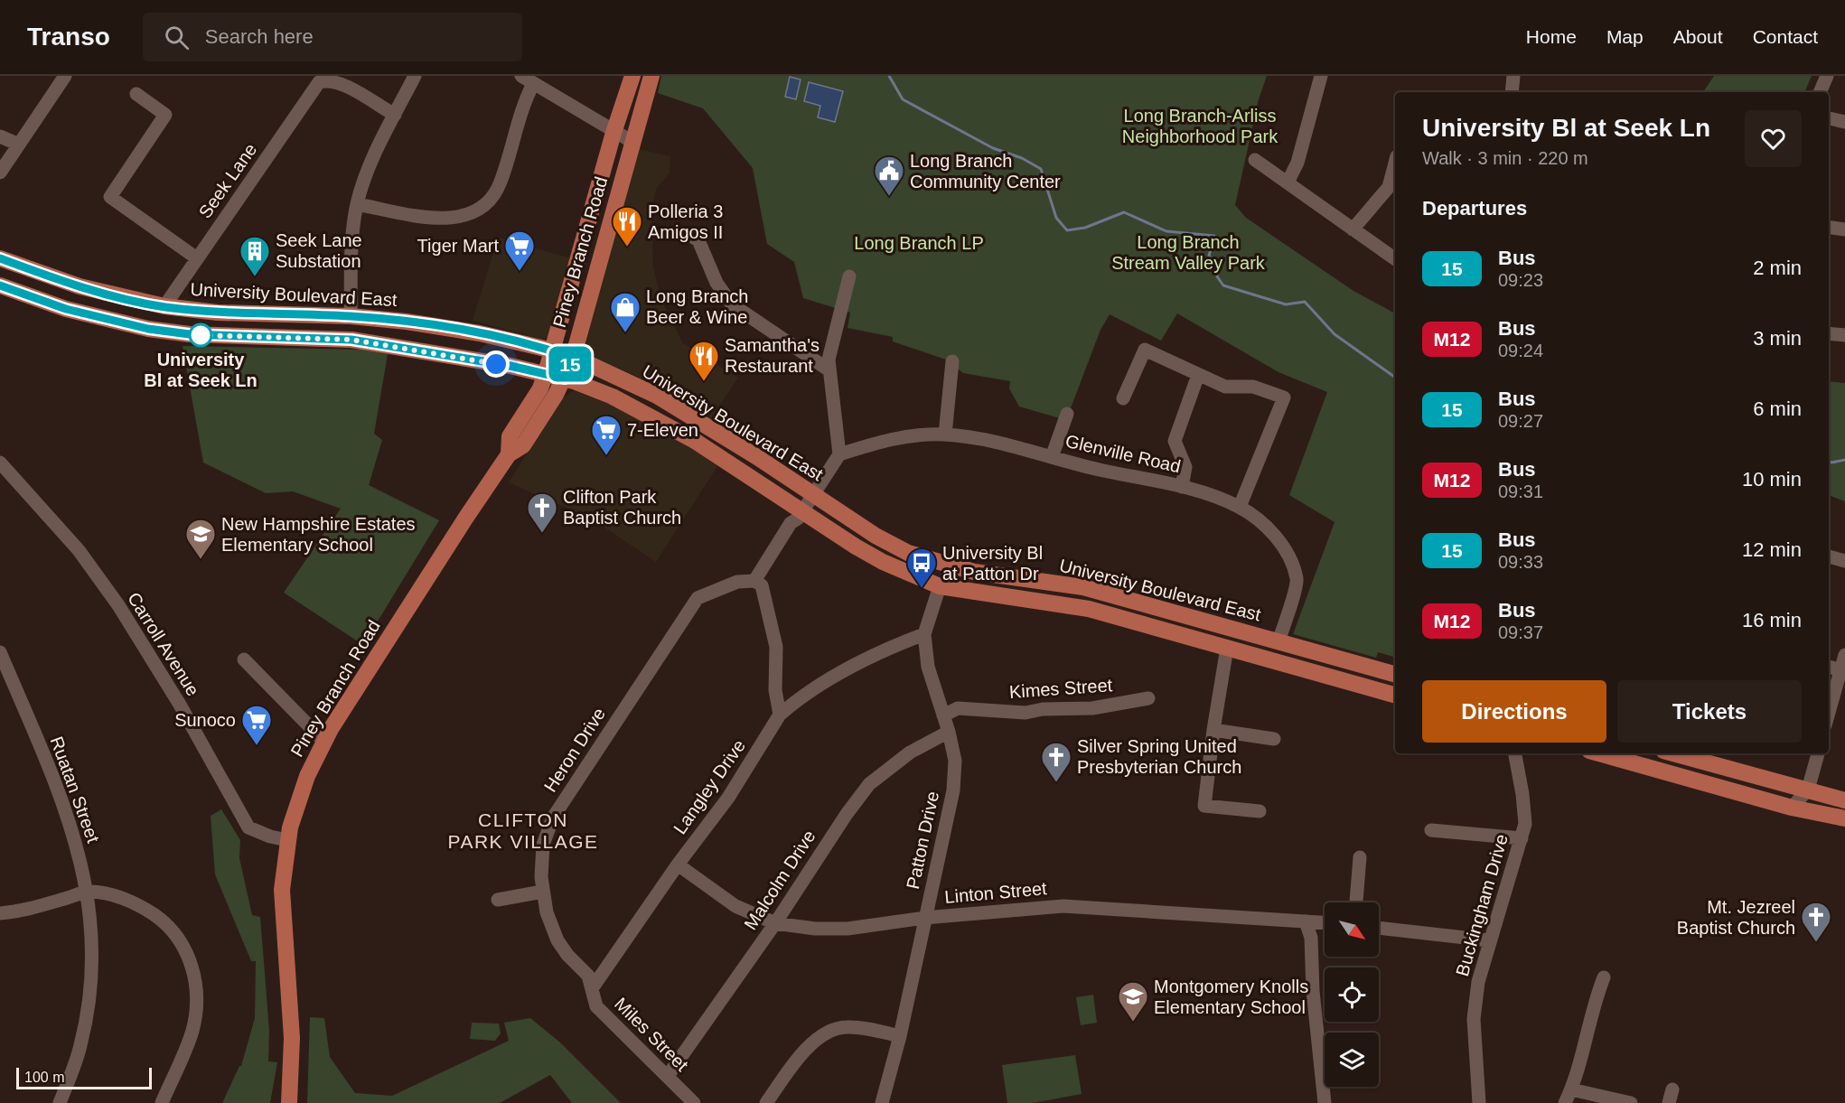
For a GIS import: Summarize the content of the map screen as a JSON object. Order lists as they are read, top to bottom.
{
  "streets": {
    "main road": ["Piney Branch Road", "University Boulevard East"],
    "street": [
      "Seek Lane",
      "Glenville Road",
      "Carroll Avenue",
      "Kimes Street",
      "Heron Drive",
      "Langley Drive",
      "Ruatan Street",
      "Patton Drive",
      "Malcolm Drive",
      "Linton Street",
      "Buckingham Drive",
      "Miles Street"
    ]
  },
  "crossings": [
    ["Seek Lane", "University Boulevard East"],
    ["Piney Branch Road", "University Boulevard East"],
    ["Piney Branch Road", "Carroll Avenue"],
    ["University Boulevard East", "Glenville Road"],
    ["University Boulevard East", "Patton Drive"],
    ["Kimes Street", "Patton Drive"],
    ["Heron Drive", "Langley Drive"],
    ["Heron Drive", "Miles Street"],
    ["Langley Drive", "Linton Street"],
    ["Langley Drive", "Miles Street"],
    ["Patton Drive", "Malcolm Drive"],
    ["Patton Drive", "Linton Street"],
    ["Malcolm Drive", "Linton Street"],
    ["Malcolm Drive", "Miles Street"]
  ],
  "districts": ["CLIFTON PARK VILLAGE"],
  "parks": ["Long Branch-Arliss Neighborhood Park", "Long Branch Stream Valley Park", "Long Branch LP"],
  "places": {
    "public building": ["Long Branch Community Center"],
    "restaurant": ["Polleria 3 Amigos II", "Samantha's Restaurant"],
    "supermarket": ["Tiger Mart", "7-Eleven", "Sunoco"],
    "building": ["Seek Lane Substation"],
    "shop": ["Long Branch Beer & Wine"],
    "other": ["University Bl at Seek Ln"],
    "church": ["Clifton Park Baptist Church", "Silver Spring United Presbyterian Church", "Mt. Jezreel Baptist Church"],
    "school or university": ["New Hampshire Estates Elementary School", "Montgomery Knolls Elementary School"],
    "bus stop": ["University Bl at Patton Dr"]
  },
  "lines": ["bus line 15"],
  "scale_bar": "100 m",
  "north": "bottom right",
  "page": {
    "header": "Transo",
    "search": "Search here",
    "nav": [
      "Home",
      "Map",
      "About",
      "Contact"
    ],
    "on_map": "15",
    "heading": [
      ["University Bl at Seek Ln", "Walk · 3 min · 220 m"],
      "Departures"
    ],
    "list": [
      {
        "mark": "15",
        "name": "Bus",
        "note": "09:23",
        "value": "2 min"
      },
      {
        "mark": "M12",
        "name": "Bus",
        "note": "09:24",
        "value": "3 min"
      },
      {
        "mark": "15",
        "name": "Bus",
        "note": "09:27",
        "value": "6 min"
      },
      {
        "mark": "M12",
        "name": "Bus",
        "note": "09:31",
        "value": "10 min"
      },
      {
        "mark": "15",
        "name": "Bus",
        "note": "09:33",
        "value": "12 min"
      },
      {
        "mark": "M12",
        "name": "Bus",
        "note": "09:37",
        "value": "16 min"
      }
    ],
    "buttons": ["Directions", "Tickets"],
    "scale": "100 m"
  }
}
